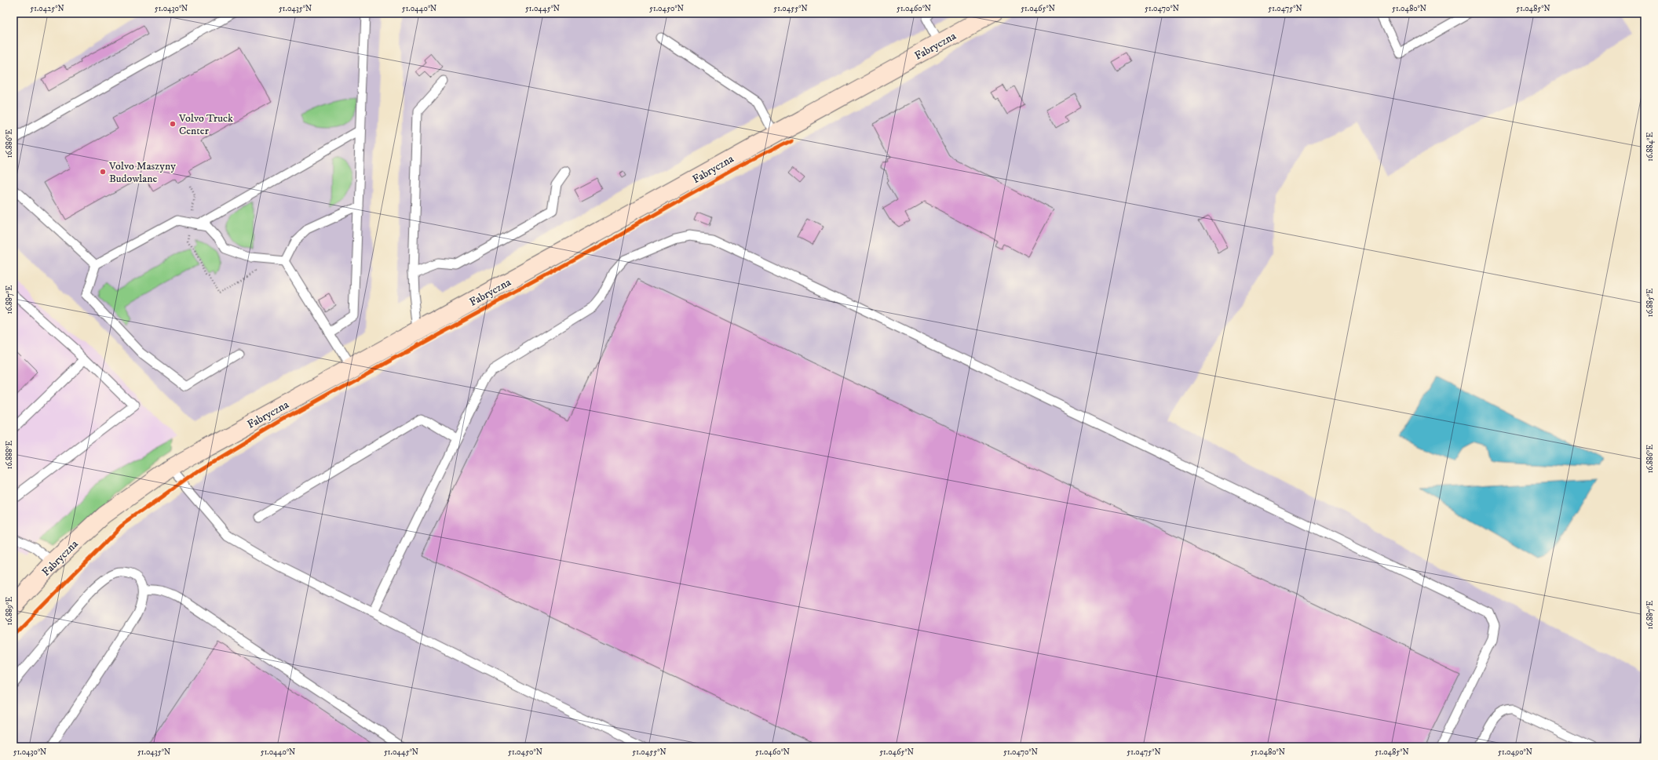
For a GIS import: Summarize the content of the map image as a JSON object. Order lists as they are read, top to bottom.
{
  "streets": {
    "main road": ["Fabryczna"]
  },
  "places": ["Volvo Truck Center", "Volvo Maszyny Budowlane"],
  "coordinates": [
    "51.0425°N",
    "51.0430°N",
    "51.0435°N",
    "51.0440°N",
    "51.0445°N",
    "51.0450°N",
    "51.0455°N",
    "51.0460°N",
    "51.0465°N",
    "51.0470°N",
    "51.0475°N",
    "51.0480°N",
    "51.0485°N",
    "16.886°E",
    "16.884°E",
    "16.887°E",
    "16.885°E",
    "16.888°E",
    "16.889°E",
    "51.0490°N"
  ]
}
